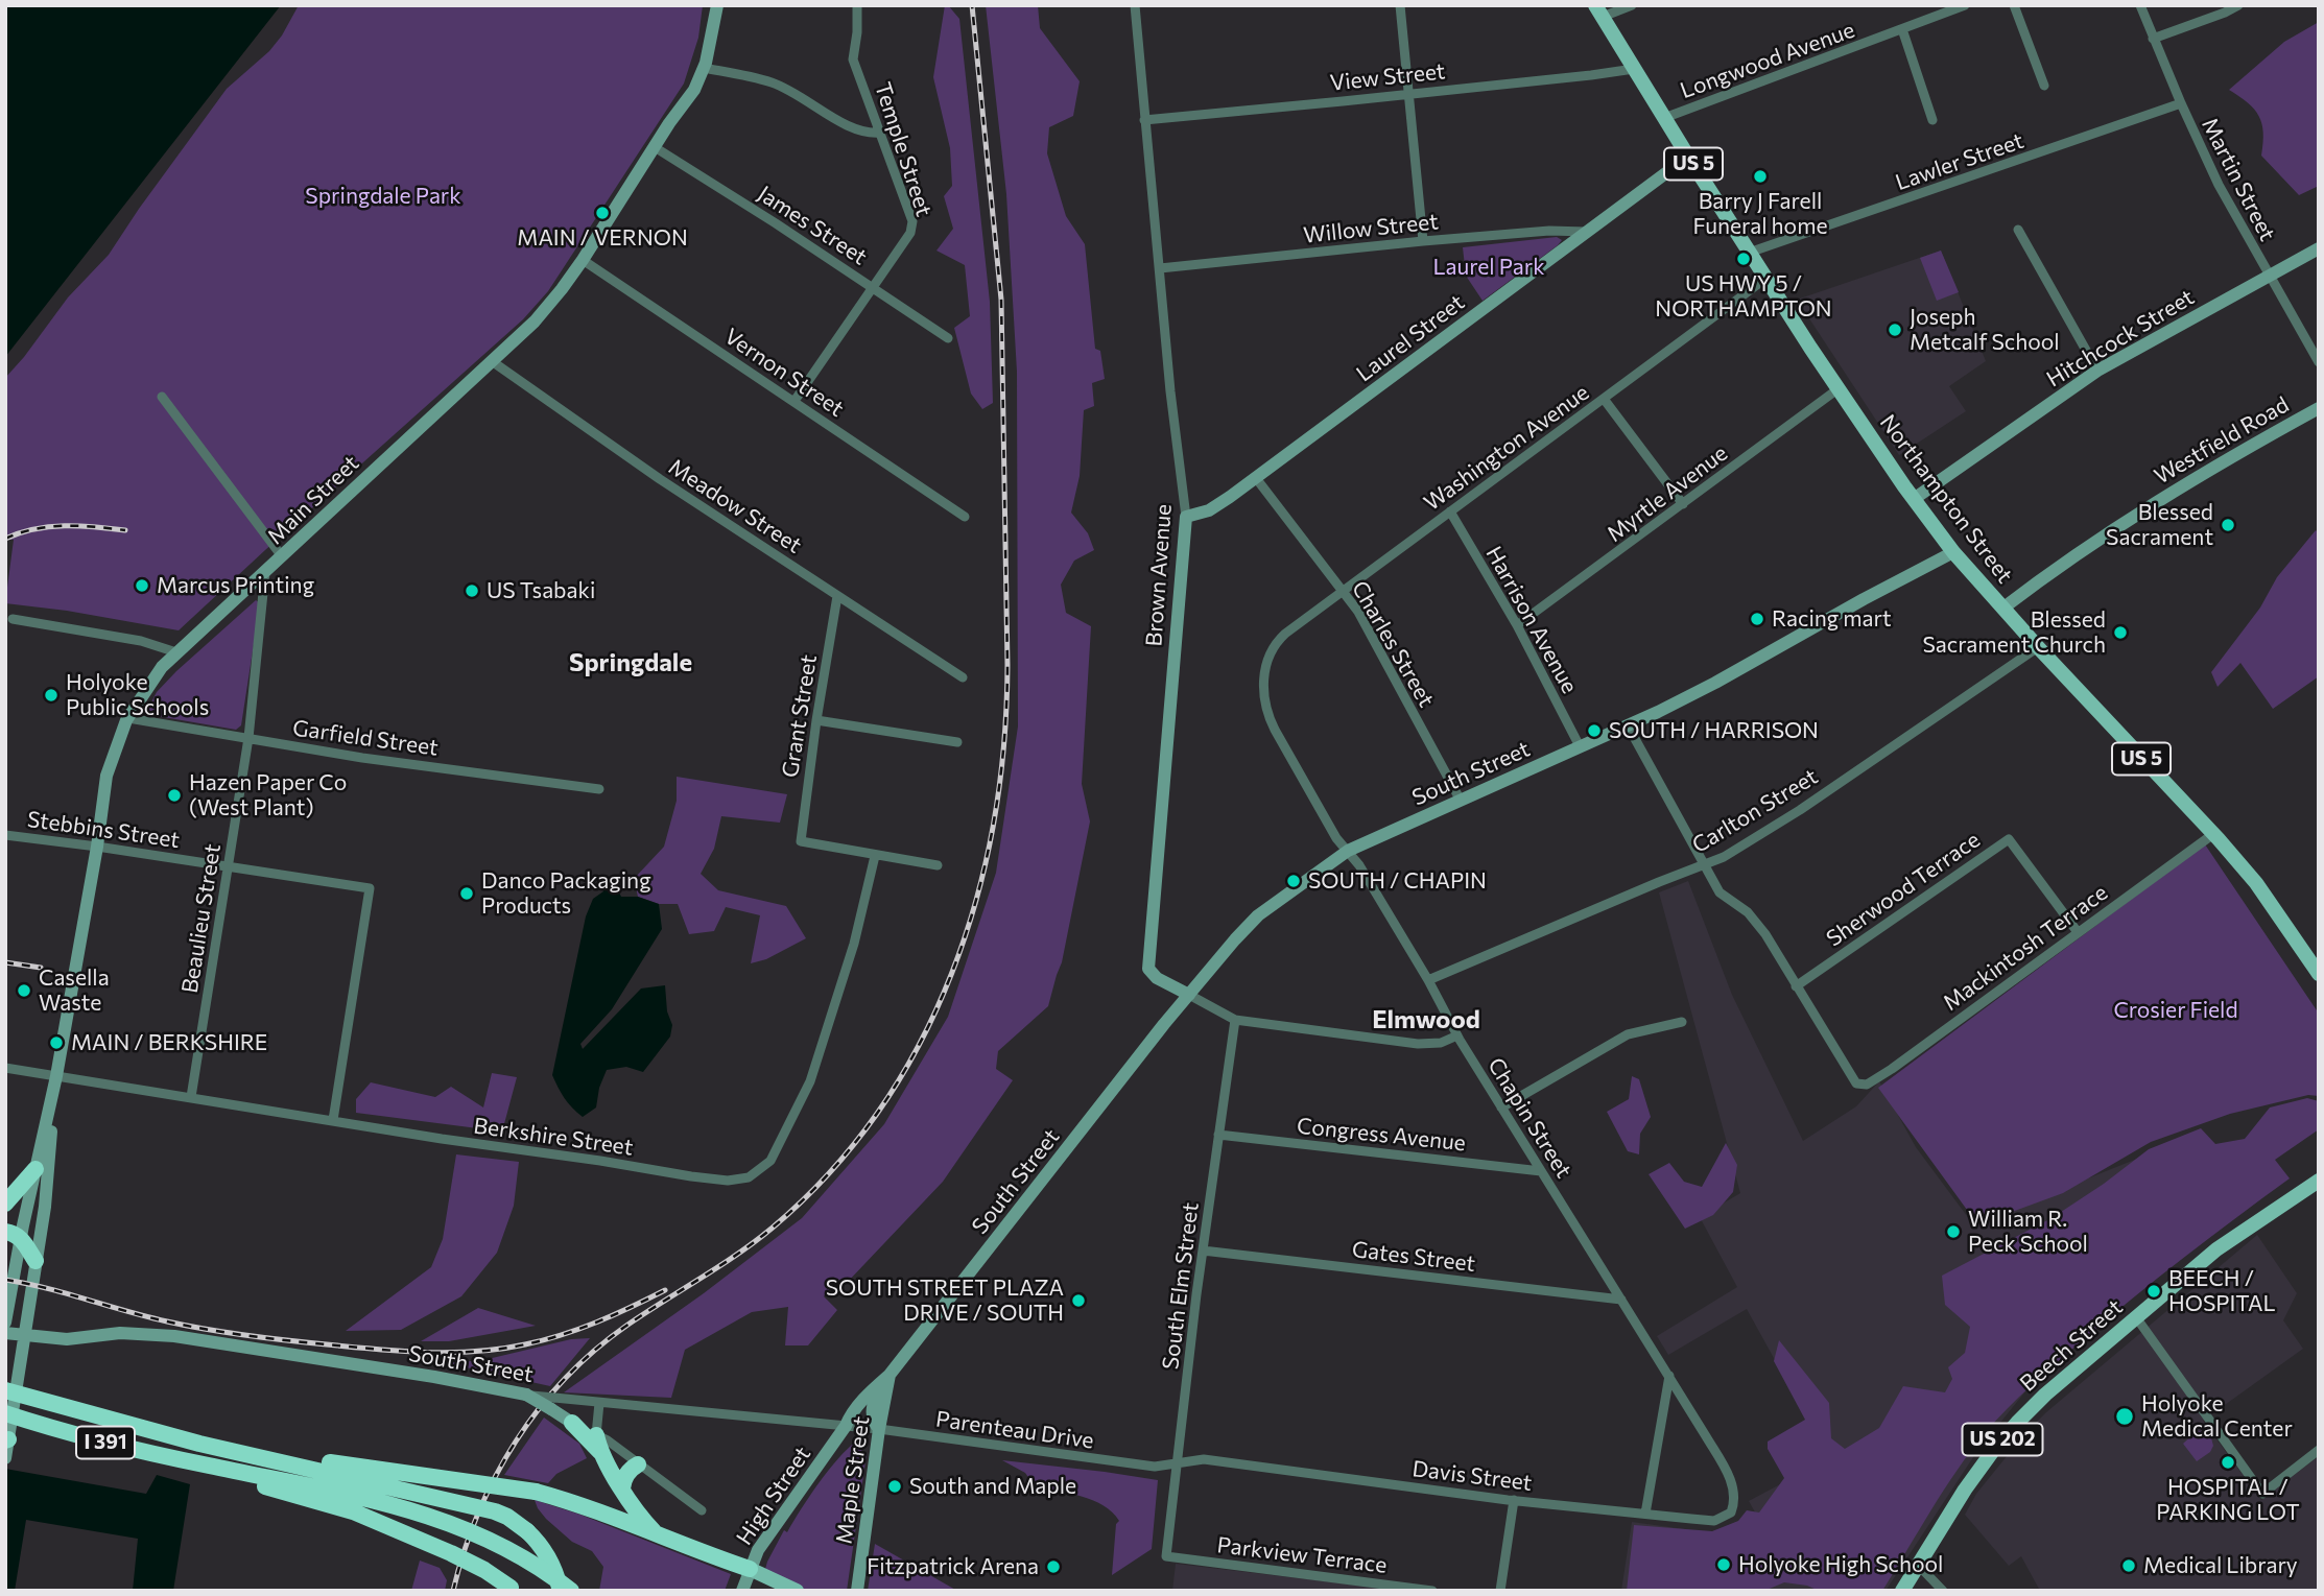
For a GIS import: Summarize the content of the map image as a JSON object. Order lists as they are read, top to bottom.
{
  "streets": {
    "highway": ["I 391"],
    "main road": [
      "US 5",
      "Laurel Street",
      "Hitchcock Street",
      "Westfield Road",
      "Northampton Street",
      "Main Street",
      "Brown Avenue",
      "South Street",
      "Beech Street",
      "US 202",
      "Maple Street",
      "High Street"
    ],
    "street": [
      "Longwood Avenue",
      "View Street",
      "Temple Street",
      "Lawler Street",
      "Martin Street",
      "James Street",
      "Willow Street",
      "Vernon Street",
      "Washington Avenue",
      "Myrtle Avenue",
      "Meadow Street",
      "Harrison Avenue",
      "Charles Street",
      "Grant Street",
      "Garfield Street",
      "Carlton Street",
      "Stebbins Street",
      "Sherwood Terrace",
      "Beaulieu Street",
      "Mackintosh Terrace",
      "Chapin Street",
      "Congress Avenue",
      "Berkshire Street",
      "Gates Street",
      "South Elm Street",
      "Parenteau Drive",
      "Davis Street",
      "Parkview Terrace"
    ]
  },
  "crossings": [
    ["Longwood Avenue", "Northampton Street"],
    ["View Street", "Northampton Street"],
    ["View Street", "Brown Avenue"],
    ["Temple Street", "James Street"],
    ["Temple Street", "Vernon Street"],
    ["Lawler Street", "Martin Street"],
    ["Lawler Street", "Northampton Street"],
    ["Martin Street", "Hitchcock Street"],
    ["James Street", "Main Street"],
    ["Willow Street", "Laurel Street"],
    ["Willow Street", "Brown Avenue"],
    ["Laurel Street", "Northampton Street"],
    ["Laurel Street", "Brown Avenue"],
    ["Laurel Street", "Charles Street"],
    ["Hitchcock Street", "Northampton Street"],
    ["Vernon Street", "Main Street"],
    ["Westfield Road", "Northampton Street"],
    ["Washington Avenue", "Northampton Street"],
    ["Washington Avenue", "Harrison Avenue"],
    ["Washington Avenue", "Charles Street"],
    ["Washington Avenue", "Chapin Street"],
    ["Myrtle Avenue", "Northampton Street"],
    ["Myrtle Avenue", "Harrison Avenue"],
    ["Northampton Street", "South Street"],
    ["Northampton Street", "Carlton Street"],
    ["Northampton Street", "Mackintosh Terrace"],
    ["Main Street", "Meadow Street"],
    ["Main Street", "Garfield Street"],
    ["Main Street", "South Street"],
    ["Main Street", "Stebbins Street"],
    ["Main Street", "Beaulieu Street"],
    ["Main Street", "Berkshire Street"],
    ["Meadow Street", "Grant Street"],
    ["Brown Avenue", "South Street"],
    ["Harrison Avenue", "South Street"],
    ["Charles Street", "South Street"],
    ["Grant Street", "Berkshire Street"],
    ["Garfield Street", "Beaulieu Street"],
    ["South Street", "Chapin Street"],
    ["South Street", "Parenteau Drive"],
    ["South Street", "Maple Street"],
    ["South Street", "High Street"],
    ["Carlton Street", "Chapin Street"],
    ["Stebbins Street", "Beaulieu Street"],
    ["Stebbins Street", "Berkshire Street"],
    ["Sherwood Terrace", "Mackintosh Terrace"],
    ["Beaulieu Street", "Berkshire Street"],
    ["Chapin Street", "Congress Avenue"],
    ["Chapin Street", "Gates Street"],
    ["Chapin Street", "Davis Street"],
    ["Congress Avenue", "South Elm Street"],
    ["Gates Street", "South Elm Street"],
    ["South Elm Street", "Parenteau Drive"],
    ["South Elm Street", "Davis Street"],
    ["South Elm Street", "Parkview Terrace"],
    ["Parenteau Drive", "Davis Street"],
    ["Parenteau Drive", "Maple Street"],
    ["Parenteau Drive", "High Street"]
  ],
  "districts": ["Springdale", "Elmwood"],
  "parks": ["Springdale Park", "Laurel Park", "Crosier Field"],
  "places": [
    "Barry J Farell Funeral home",
    "MAIN / VERNON",
    "US HWY 5 / NORTHAMPTON",
    "Joseph Metcalf School",
    "Blessed Sacrament",
    "Marcus Printing",
    "US Tsabaki",
    "Racing mart",
    "Blessed Sacrament Church",
    "Holyoke Public Schools",
    "SOUTH / HARRISON",
    "Hazen Paper Co (West Plant)",
    "SOUTH / CHAPIN",
    "Danco Packaging Products",
    "Casella Waste",
    "MAIN / BERKSHIRE",
    "William R. Peck School",
    "BEECH / HOSPITAL",
    "SOUTH STREET PLAZA DRIVE / SOUTH",
    "Holyoke Medical Center",
    "HOSPITAL / PARKING LOT",
    "South and Maple",
    "Holyoke High School",
    "Medical Library",
    "Fitzpatrick Arena"
  ]
}
